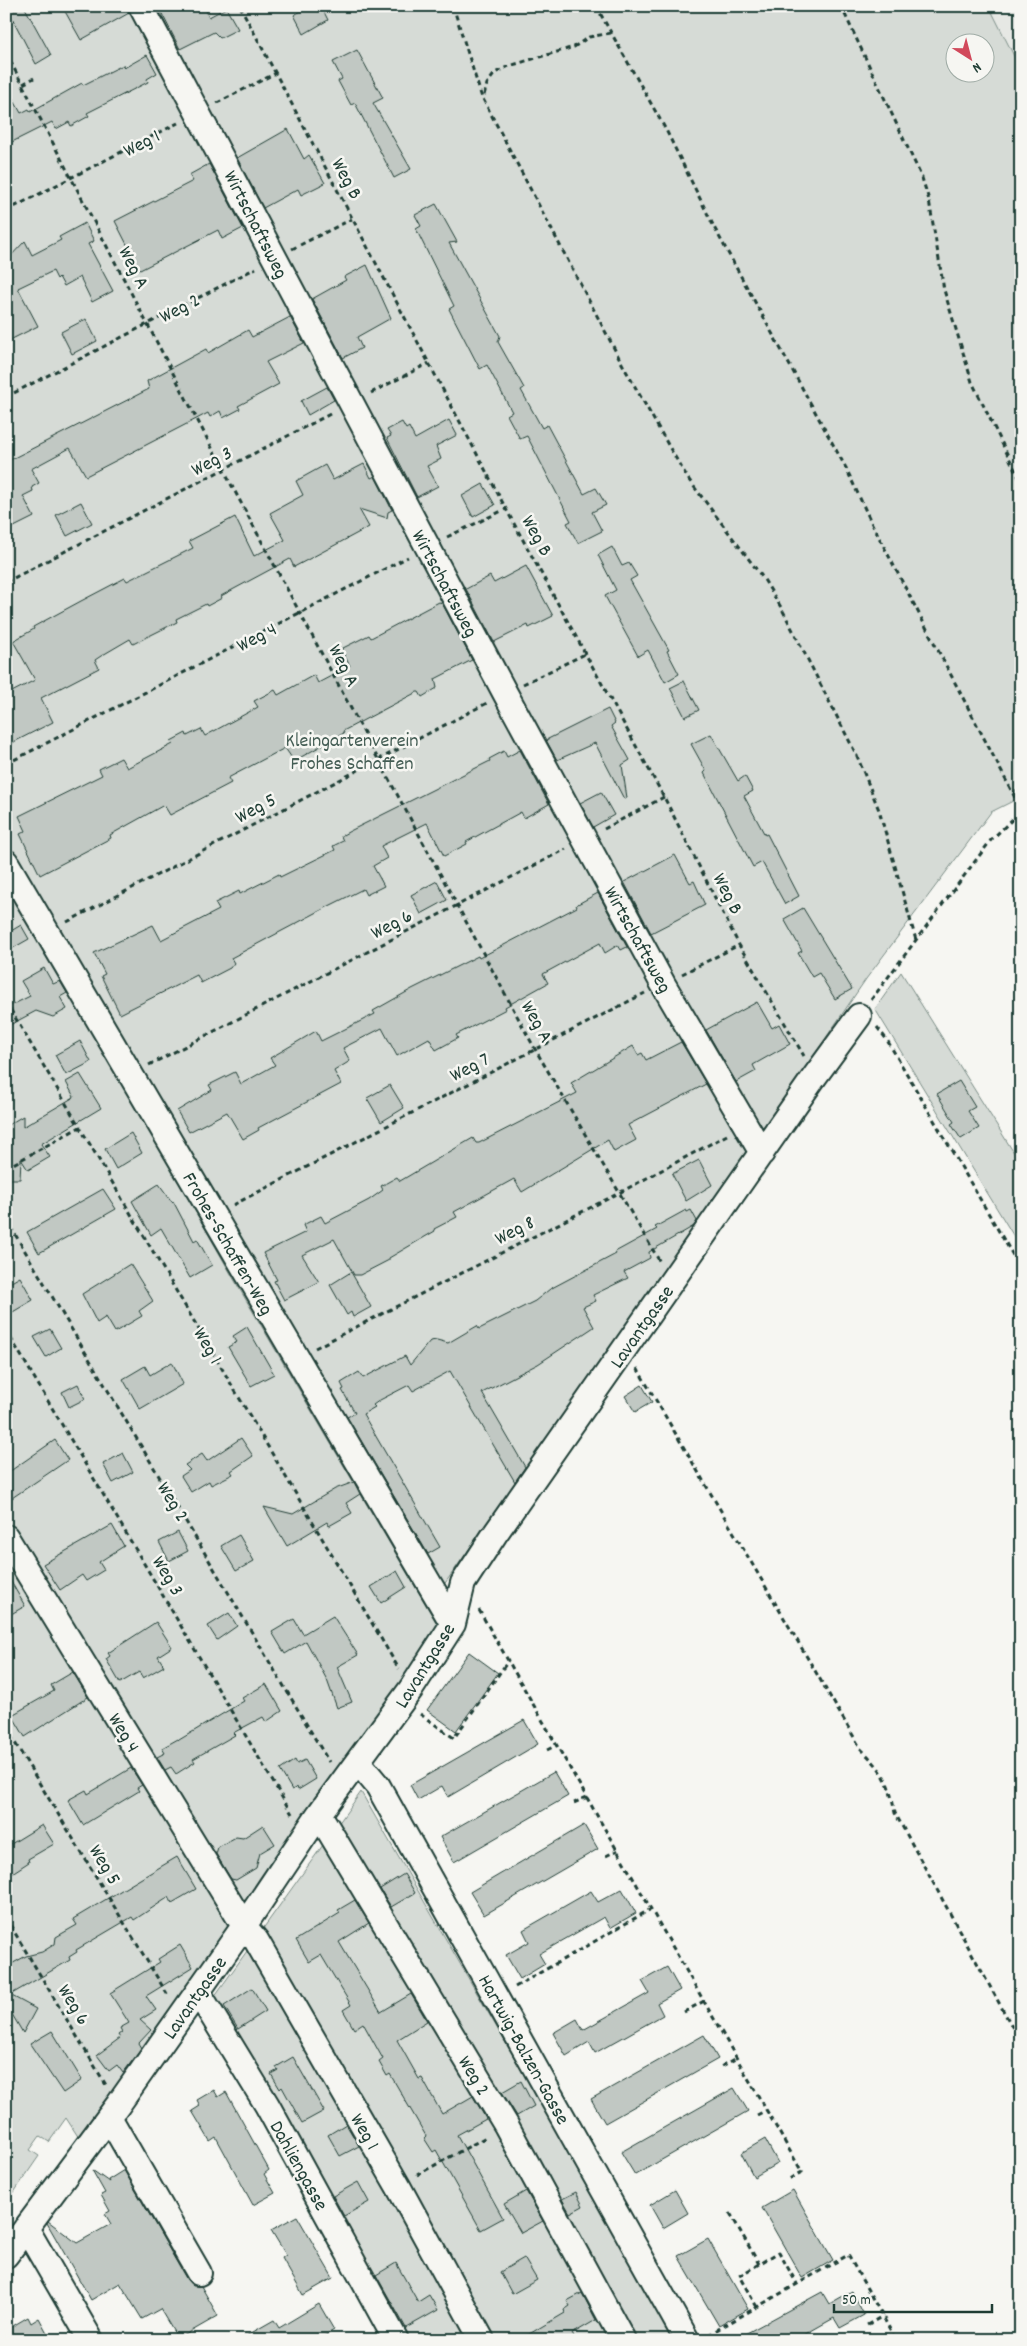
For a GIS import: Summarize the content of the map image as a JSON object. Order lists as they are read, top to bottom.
{
  "streets": {
    "street": [
      "Weg 1",
      "Wirtschaftsweg",
      "Weg 2",
      "Weg 4",
      "Frohes-Schaffen-Weg",
      "Lavantgasse",
      "Hartwig-Balzen-Gasse",
      "Dahliengasse"
    ],
    "path": [
      "Weg B",
      "Weg A",
      "Weg 3",
      "Weg 5",
      "Weg 6",
      "Weg 7",
      "Weg 8"
    ]
  },
  "crossings": [
    ["Weg 1", "Weg B"],
    ["Weg 1", "Wirtschaftsweg"],
    ["Weg 1", "Weg A"],
    ["Weg 1", "Weg 4"],
    ["Weg 1", "Lavantgasse"],
    ["Weg B", "Weg 2"],
    ["Weg B", "Weg 3"],
    ["Weg B", "Weg 4"],
    ["Weg B", "Weg 5"],
    ["Weg B", "Weg 6"],
    ["Weg B", "Weg 7"],
    ["Weg B", "Lavantgasse"],
    ["Wirtschaftsweg", "Weg 2"],
    ["Wirtschaftsweg", "Weg 3"],
    ["Wirtschaftsweg", "Weg 4"],
    ["Wirtschaftsweg", "Weg 5"],
    ["Wirtschaftsweg", "Weg 6"],
    ["Wirtschaftsweg", "Weg 7"],
    ["Wirtschaftsweg", "Weg 8"],
    ["Wirtschaftsweg", "Lavantgasse"],
    ["Weg A", "Weg 2"],
    ["Weg A", "Weg 3"],
    ["Weg A", "Weg 4"],
    ["Weg A", "Weg 5"],
    ["Weg A", "Weg 6"],
    ["Weg A", "Weg 7"],
    ["Weg A", "Weg 8"],
    ["Weg A", "Lavantgasse"],
    ["Weg 2", "Lavantgasse"],
    ["Weg 3", "Lavantgasse"],
    ["Weg 4", "Lavantgasse"],
    ["Weg 5", "Frohes-Schaffen-Weg"],
    ["Weg 5", "Lavantgasse"],
    ["Weg 6", "Frohes-Schaffen-Weg"],
    ["Weg 6", "Lavantgasse"],
    ["Weg 7", "Frohes-Schaffen-Weg"],
    ["Weg 8", "Frohes-Schaffen-Weg"],
    ["Frohes-Schaffen-Weg", "Lavantgasse"],
    ["Lavantgasse", "Hartwig-Balzen-Gasse"],
    ["Lavantgasse", "Dahliengasse"]
  ],
  "parks": ["Kleingartenverein Frohes Schaffen"],
  "scale_bar": "50 m",
  "north": "bottom right"
}
